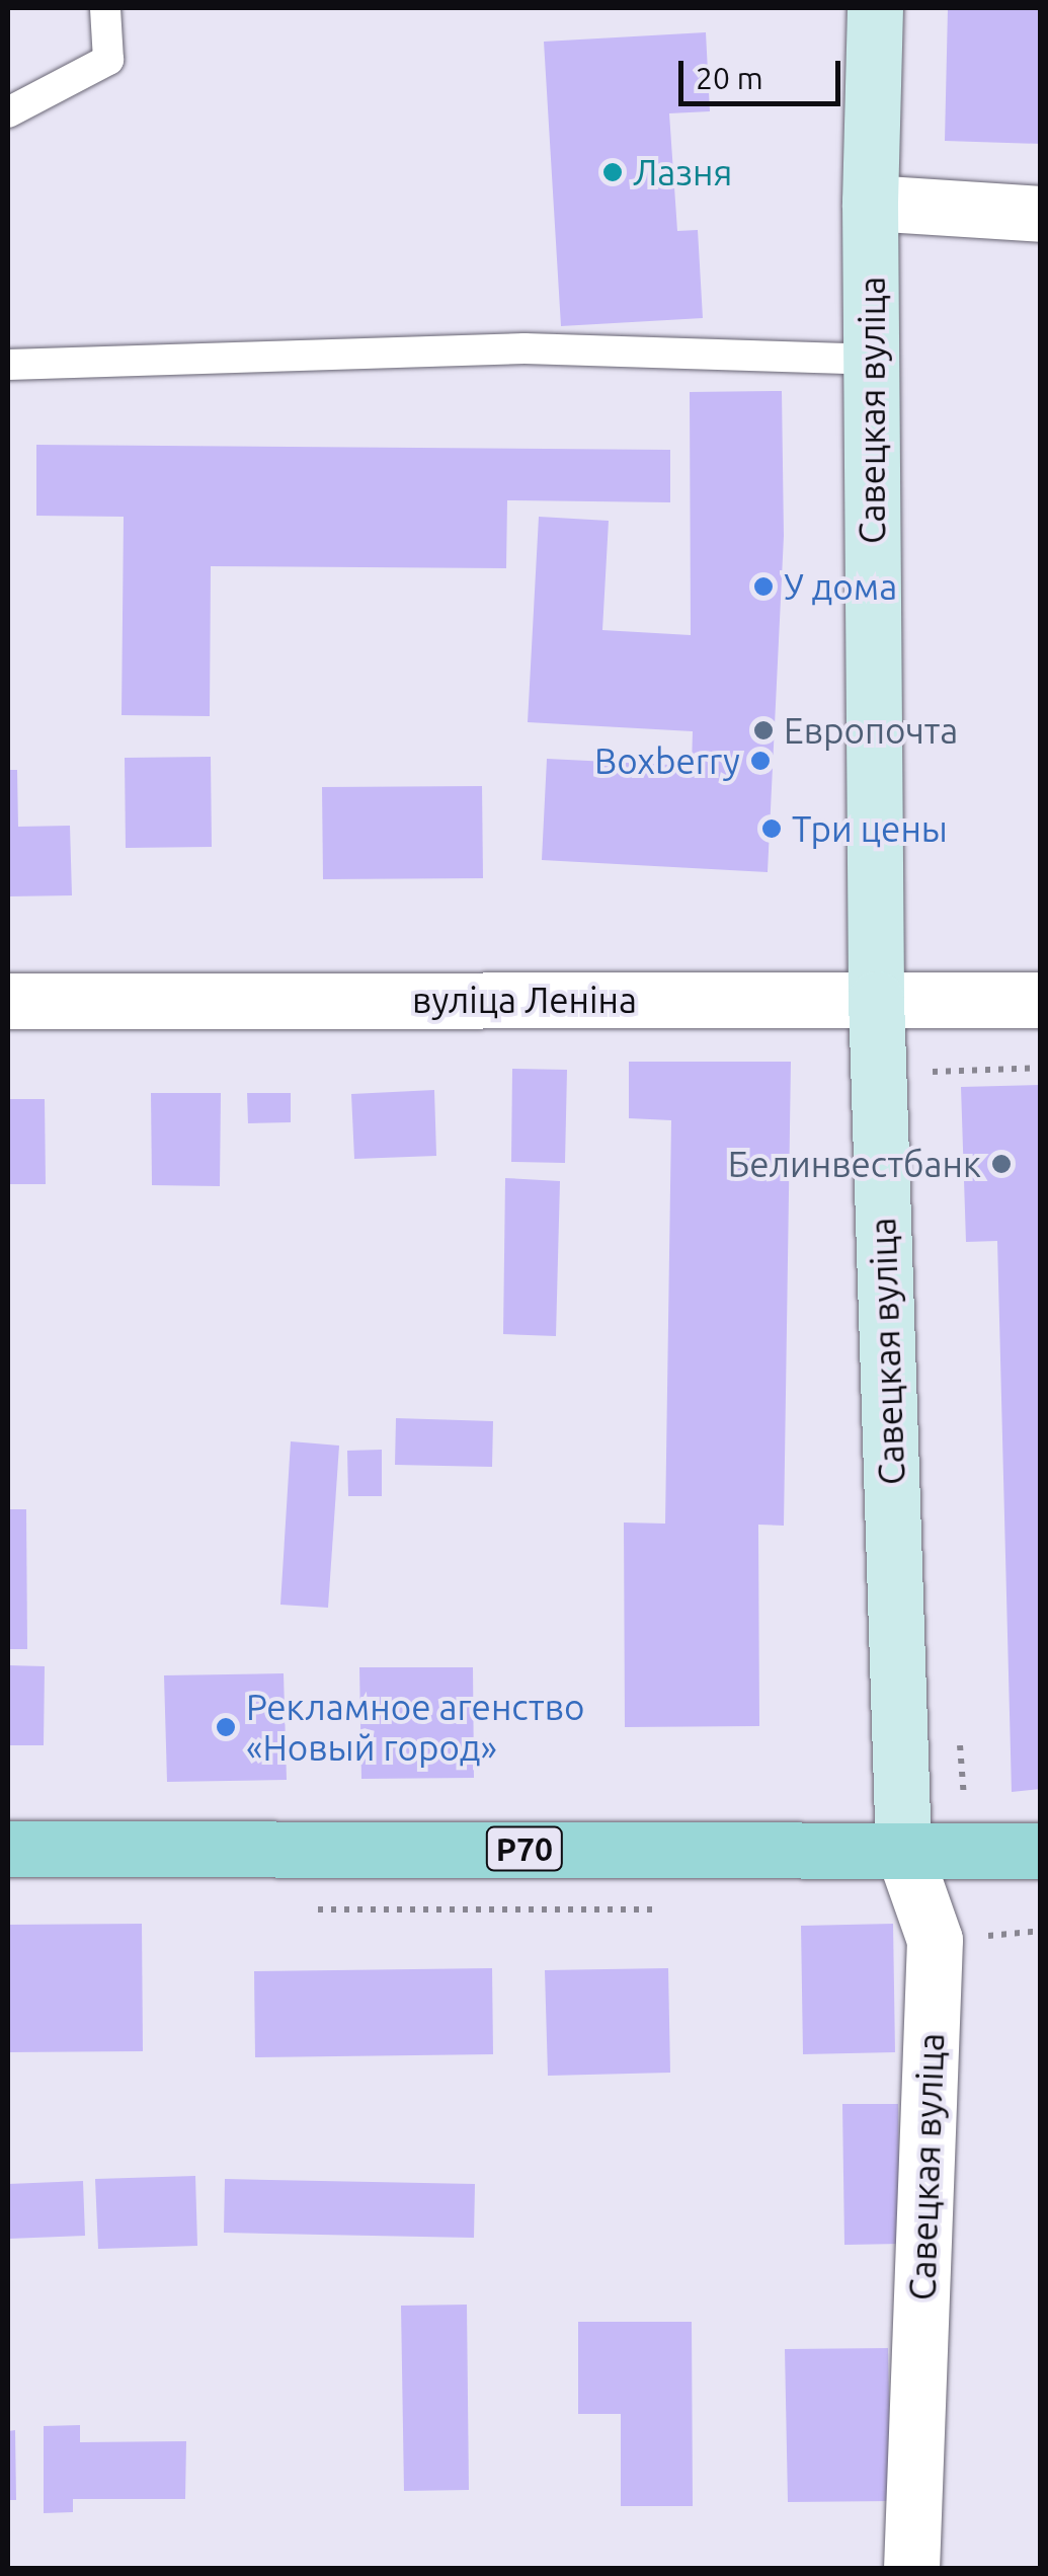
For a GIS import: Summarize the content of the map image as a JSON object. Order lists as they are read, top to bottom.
{
  "streets": {
    "main road": ["Савецкая вуліца", "Р70"],
    "street": ["вуліца Леніна"]
  },
  "crossings": [
    ["Савецкая вуліца", "вуліца Леніна"],
    ["Савецкая вуліца", "Р70"]
  ],
  "places": [
    "Лазня",
    "У дома",
    "Европочта",
    "Boxberry",
    "Три цены",
    "Белинвестбанк",
    "Рекламное агенство «Новый город»"
  ],
  "scale_bar": "20 m"
}
